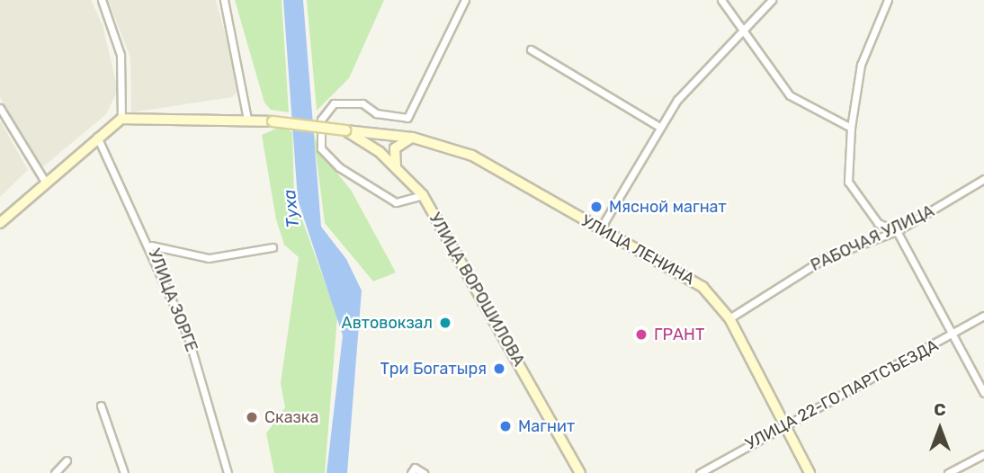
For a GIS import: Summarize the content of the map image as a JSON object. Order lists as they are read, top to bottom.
{
  "streets": {
    "main road": ["УЛИЦА ЛЕНИНА", "УЛИЦА ВОРОШИЛОВА"],
    "street": ["РАБОЧАЯ УЛИЦА", "УЛИЦА ЗОРГЕ", "УЛИЦА 22-ГО ПАРТСЪЕЗДА"]
  },
  "crossings": [
    ["РАБОЧАЯ УЛИЦА", "УЛИЦА ЛЕНИНА"],
    ["УЛИЦА ЛЕНИНА", "УЛИЦА ВОРОШИЛОВА"],
    ["УЛИЦА ЛЕНИНА", "УЛИЦА 22-ГО ПАРТСЪЕЗДА"]
  ],
  "water": ["Туха"],
  "places": [
    "Мясной магнат",
    "Автовокзал",
    "ГРАНТ",
    "Три Богатыря",
    "Сказка",
    "Магнит"
  ],
  "north": "top"
}
